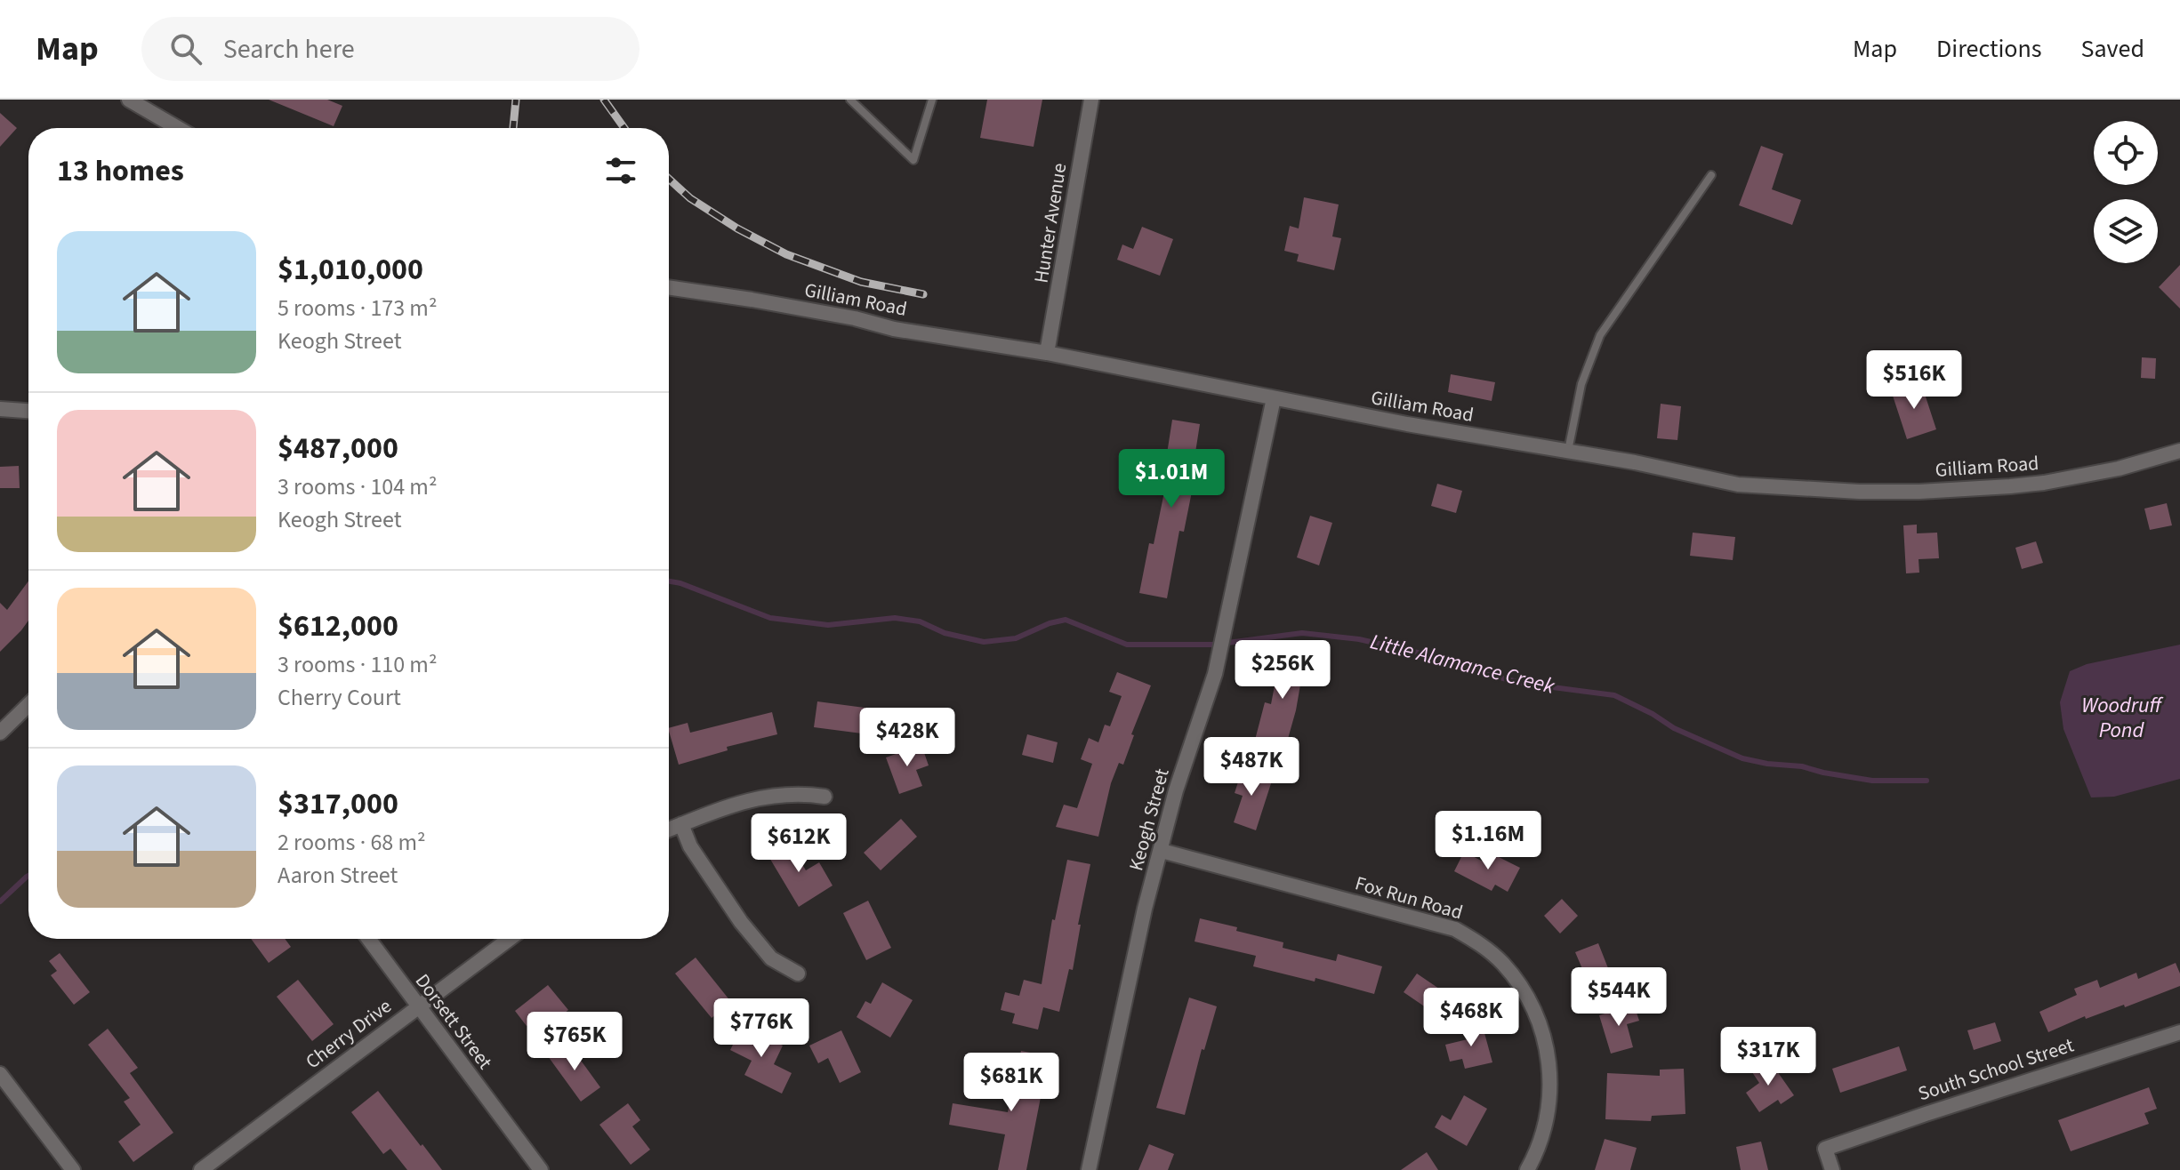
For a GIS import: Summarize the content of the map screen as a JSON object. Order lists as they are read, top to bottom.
{
  "streets": {
    "street": [
      "Hunter Avenue",
      "Gilliam Road",
      "Keogh Street",
      "Fox Run Road",
      "Dorsett Street",
      "Cherry Drive",
      "South School Street"
    ]
  },
  "crossings": [
    ["Hunter Avenue", "Gilliam Road"],
    ["Gilliam Road", "Keogh Street"],
    ["Keogh Street", "Fox Run Road"],
    ["Dorsett Street", "Cherry Drive"]
  ],
  "water": ["Little Alamance Creek", "Woodruff Pond"],
  "page": {
    "header": "Map",
    "search": "Search here",
    "nav": ["Map", "Directions", "Saved"],
    "heading": "13 homes",
    "list": [
      {
        "name": "$1,010,000",
        "note": "5 rooms · 173 m² · Keogh Street"
      },
      {
        "name": "$487,000",
        "note": "3 rooms · 104 m² · Keogh Street"
      },
      {
        "name": "$612,000",
        "note": "3 rooms · 110 m² · Cherry Court"
      },
      {
        "name": "$317,000",
        "note": "2 rooms · 68 m² · Aaron Street"
      }
    ],
    "price": [
      "$516K",
      "$1.01M",
      "$256K",
      "$428K",
      "$487K",
      "$1.16M",
      "$612K",
      "$544K",
      "$468K",
      "$776K",
      "$765K",
      "$317K",
      "$681K"
    ]
  }
}
